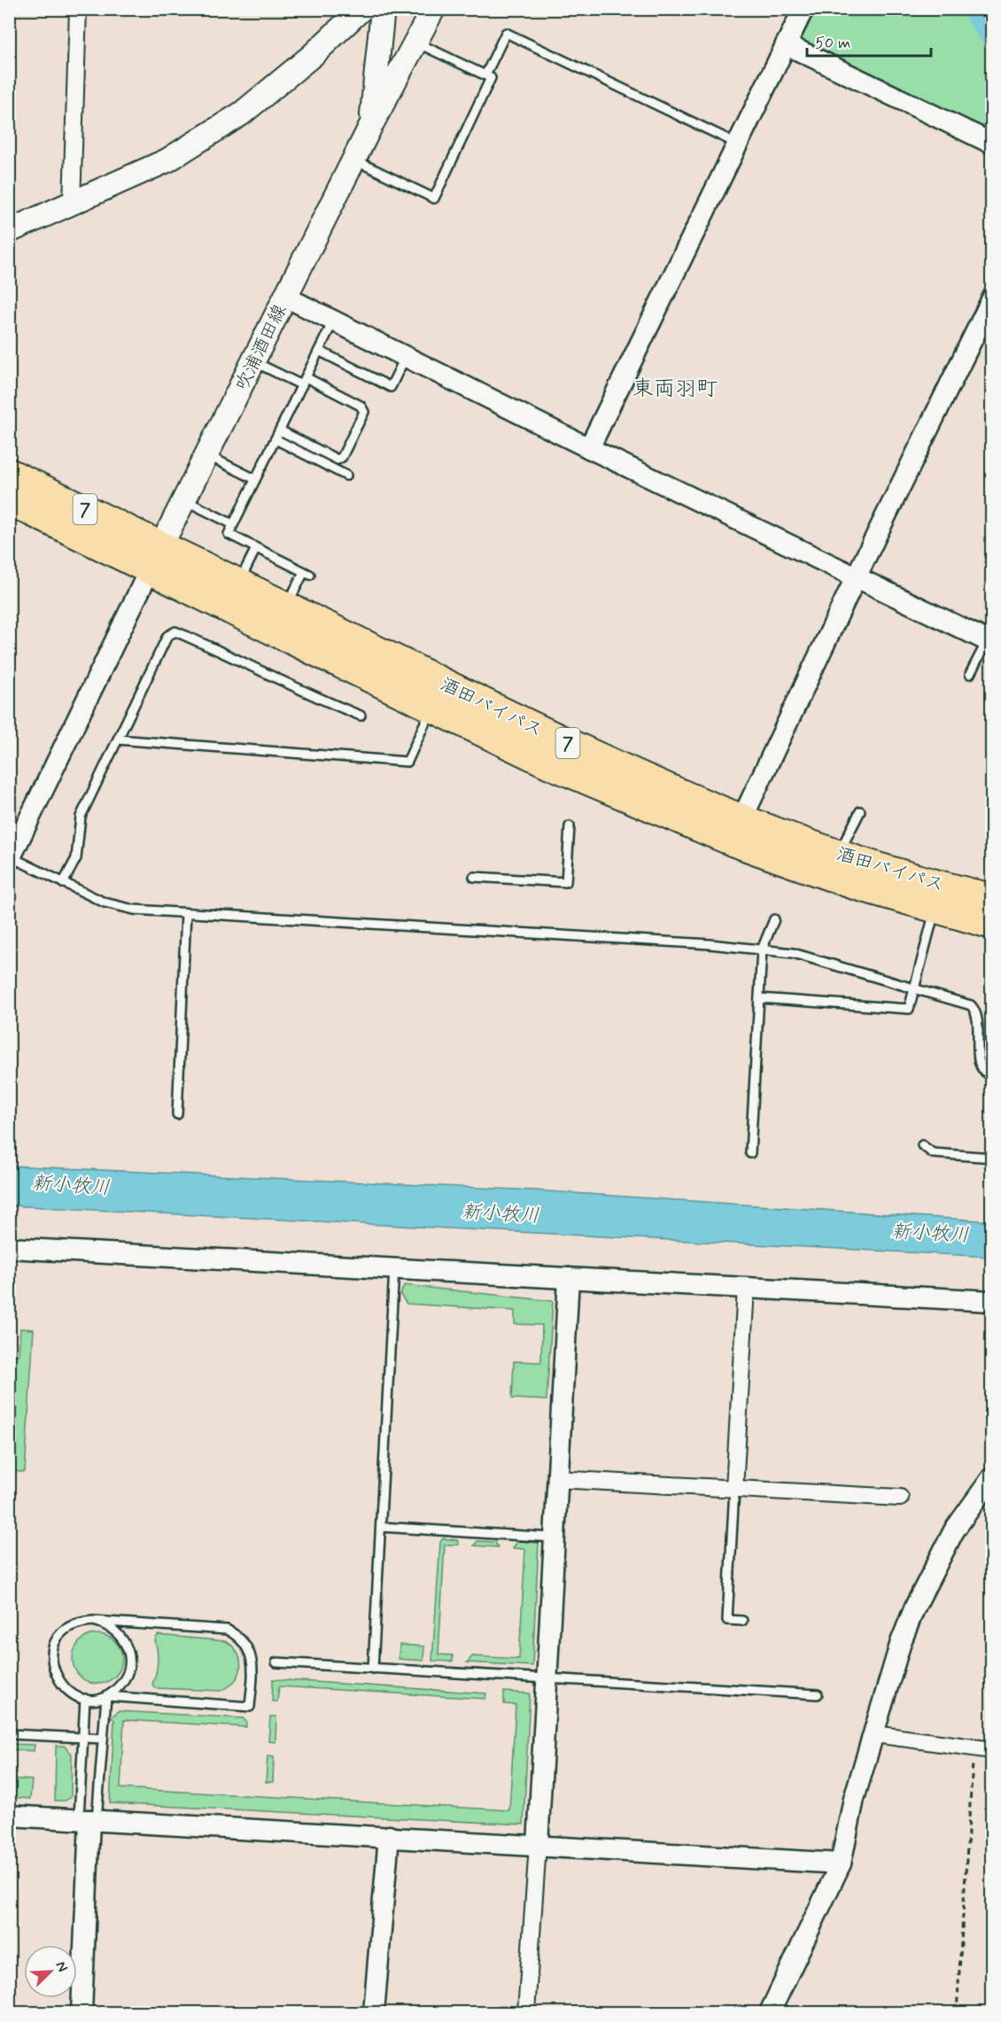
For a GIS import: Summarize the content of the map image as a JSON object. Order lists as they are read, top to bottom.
{
  "streets": {
    "highway": ["7", "酒田バイパス"],
    "main road": ["吹浦酒田線"]
  },
  "crossings": [
    ["吹浦酒田線", "酒田バイパス"]
  ],
  "districts": ["東両羽町"],
  "water": ["新小牧川"],
  "scale_bar": "50 m",
  "north": "top right"
}
